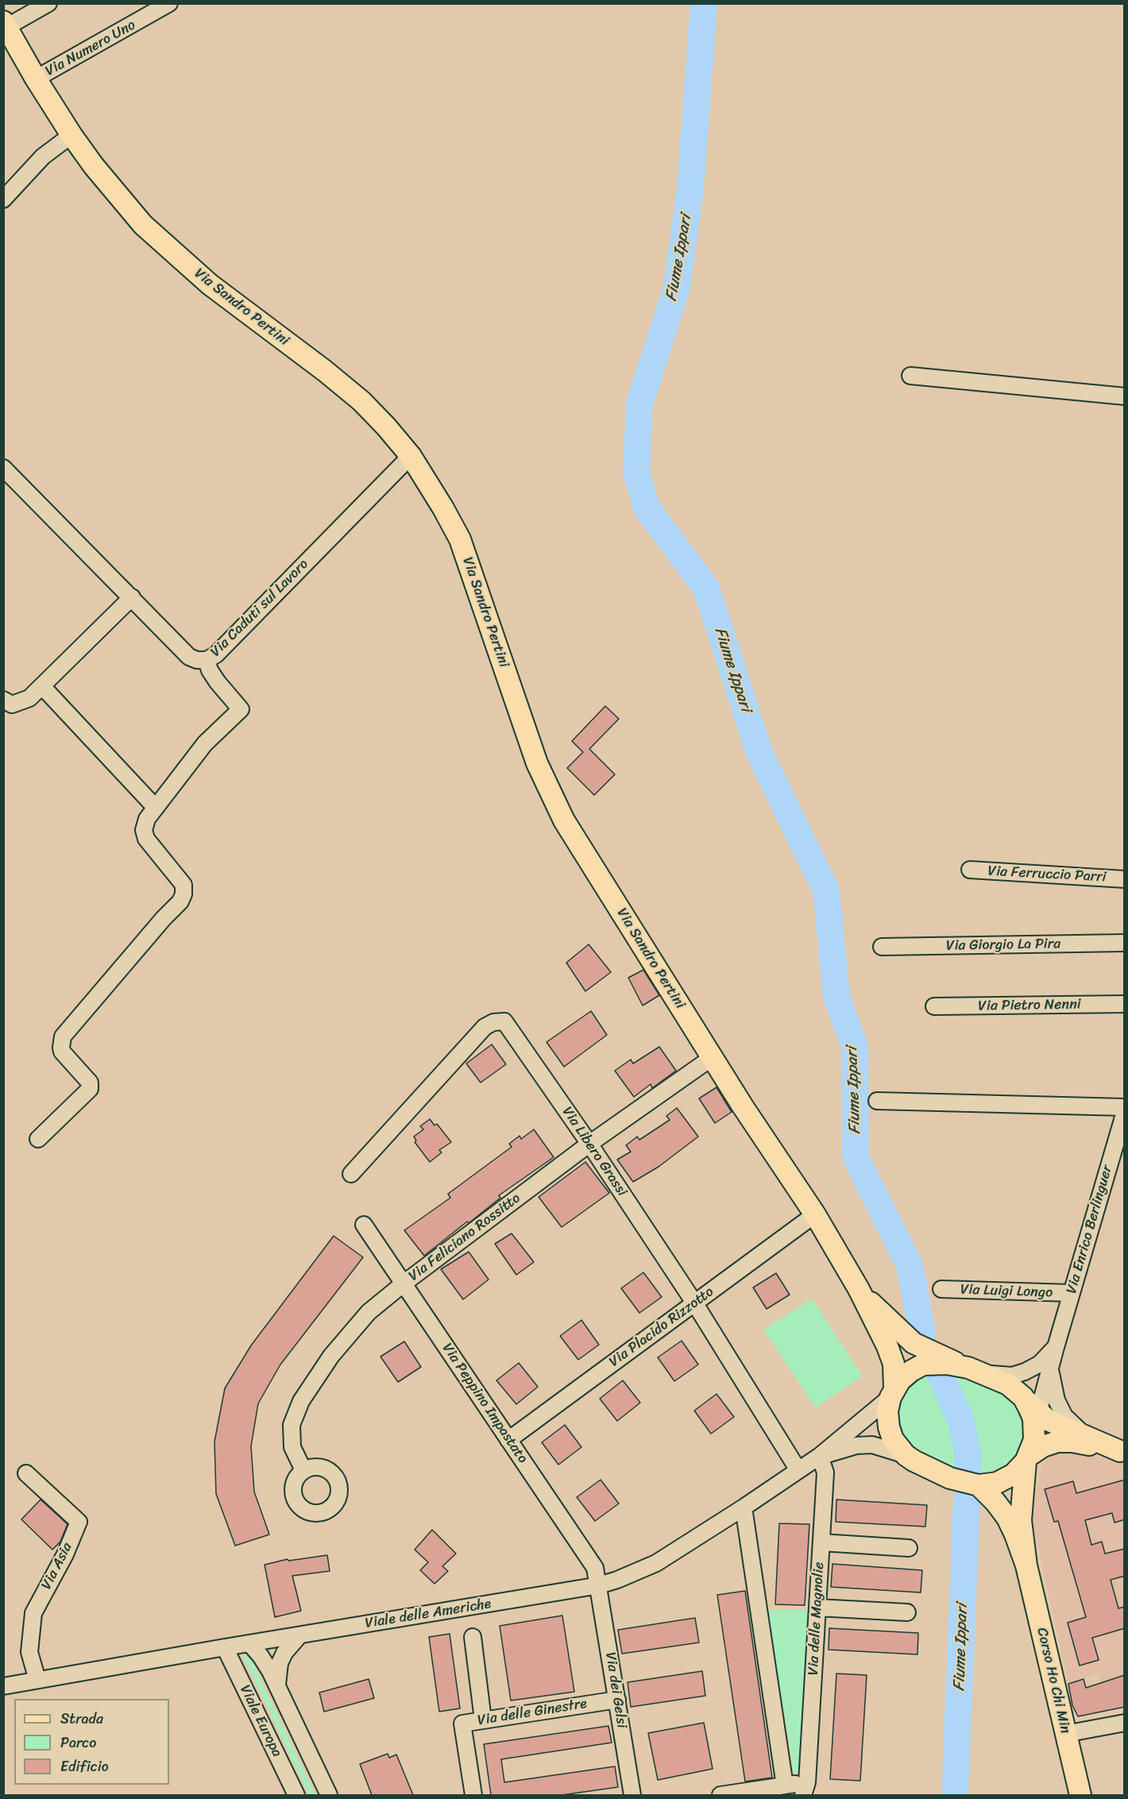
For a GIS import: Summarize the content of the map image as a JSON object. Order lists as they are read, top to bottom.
{
  "streets": {
    "main road": ["Via Sandro Pertini", "Corso Ho Chi Min"],
    "street": [
      "Via Numero Uno",
      "Via Caduti sul Lavoro",
      "Via Ferruccio Parri",
      "Via Giorgio La Pira",
      "Via Pietro Nenni",
      "Via Libero Grassi",
      "Via Enrico Berlinguer",
      "Via Feliciano Rossitto",
      "Via Luigi Longo",
      "Via Placido Rizzotto",
      "Via Peppino Impastato",
      "Via Asia",
      "Viale delle Americhe",
      "Via delle Magnolie",
      "Via dei Gelsi",
      "Via delle Ginestre",
      "Viale Europa"
    ]
  },
  "crossings": [
    ["Via Numero Uno", "Via Sandro Pertini"],
    ["Via Sandro Pertini", "Via Caduti sul Lavoro"],
    ["Via Sandro Pertini", "Via Feliciano Rossitto"],
    ["Via Sandro Pertini", "Via Placido Rizzotto"],
    ["Via Libero Grassi", "Via Feliciano Rossitto"],
    ["Via Libero Grassi", "Via Placido Rizzotto"],
    ["Via Libero Grassi", "Viale delle Americhe"],
    ["Via Enrico Berlinguer", "Via Luigi Longo"],
    ["Via Feliciano Rossitto", "Via Peppino Impastato"],
    ["Via Placido Rizzotto", "Via Peppino Impastato"],
    ["Via Peppino Impastato", "Viale delle Americhe"],
    ["Via Peppino Impastato", "Via dei Gelsi"],
    ["Via Asia", "Viale delle Americhe"],
    ["Viale delle Americhe", "Via delle Magnolie"],
    ["Viale delle Americhe", "Via dei Gelsi"],
    ["Viale delle Americhe", "Viale Europa"],
    ["Via dei Gelsi", "Via delle Ginestre"]
  ],
  "water": ["Fiume Ippari"],
  "legend": ["Strada", "Parco", "Edificio"]
}
